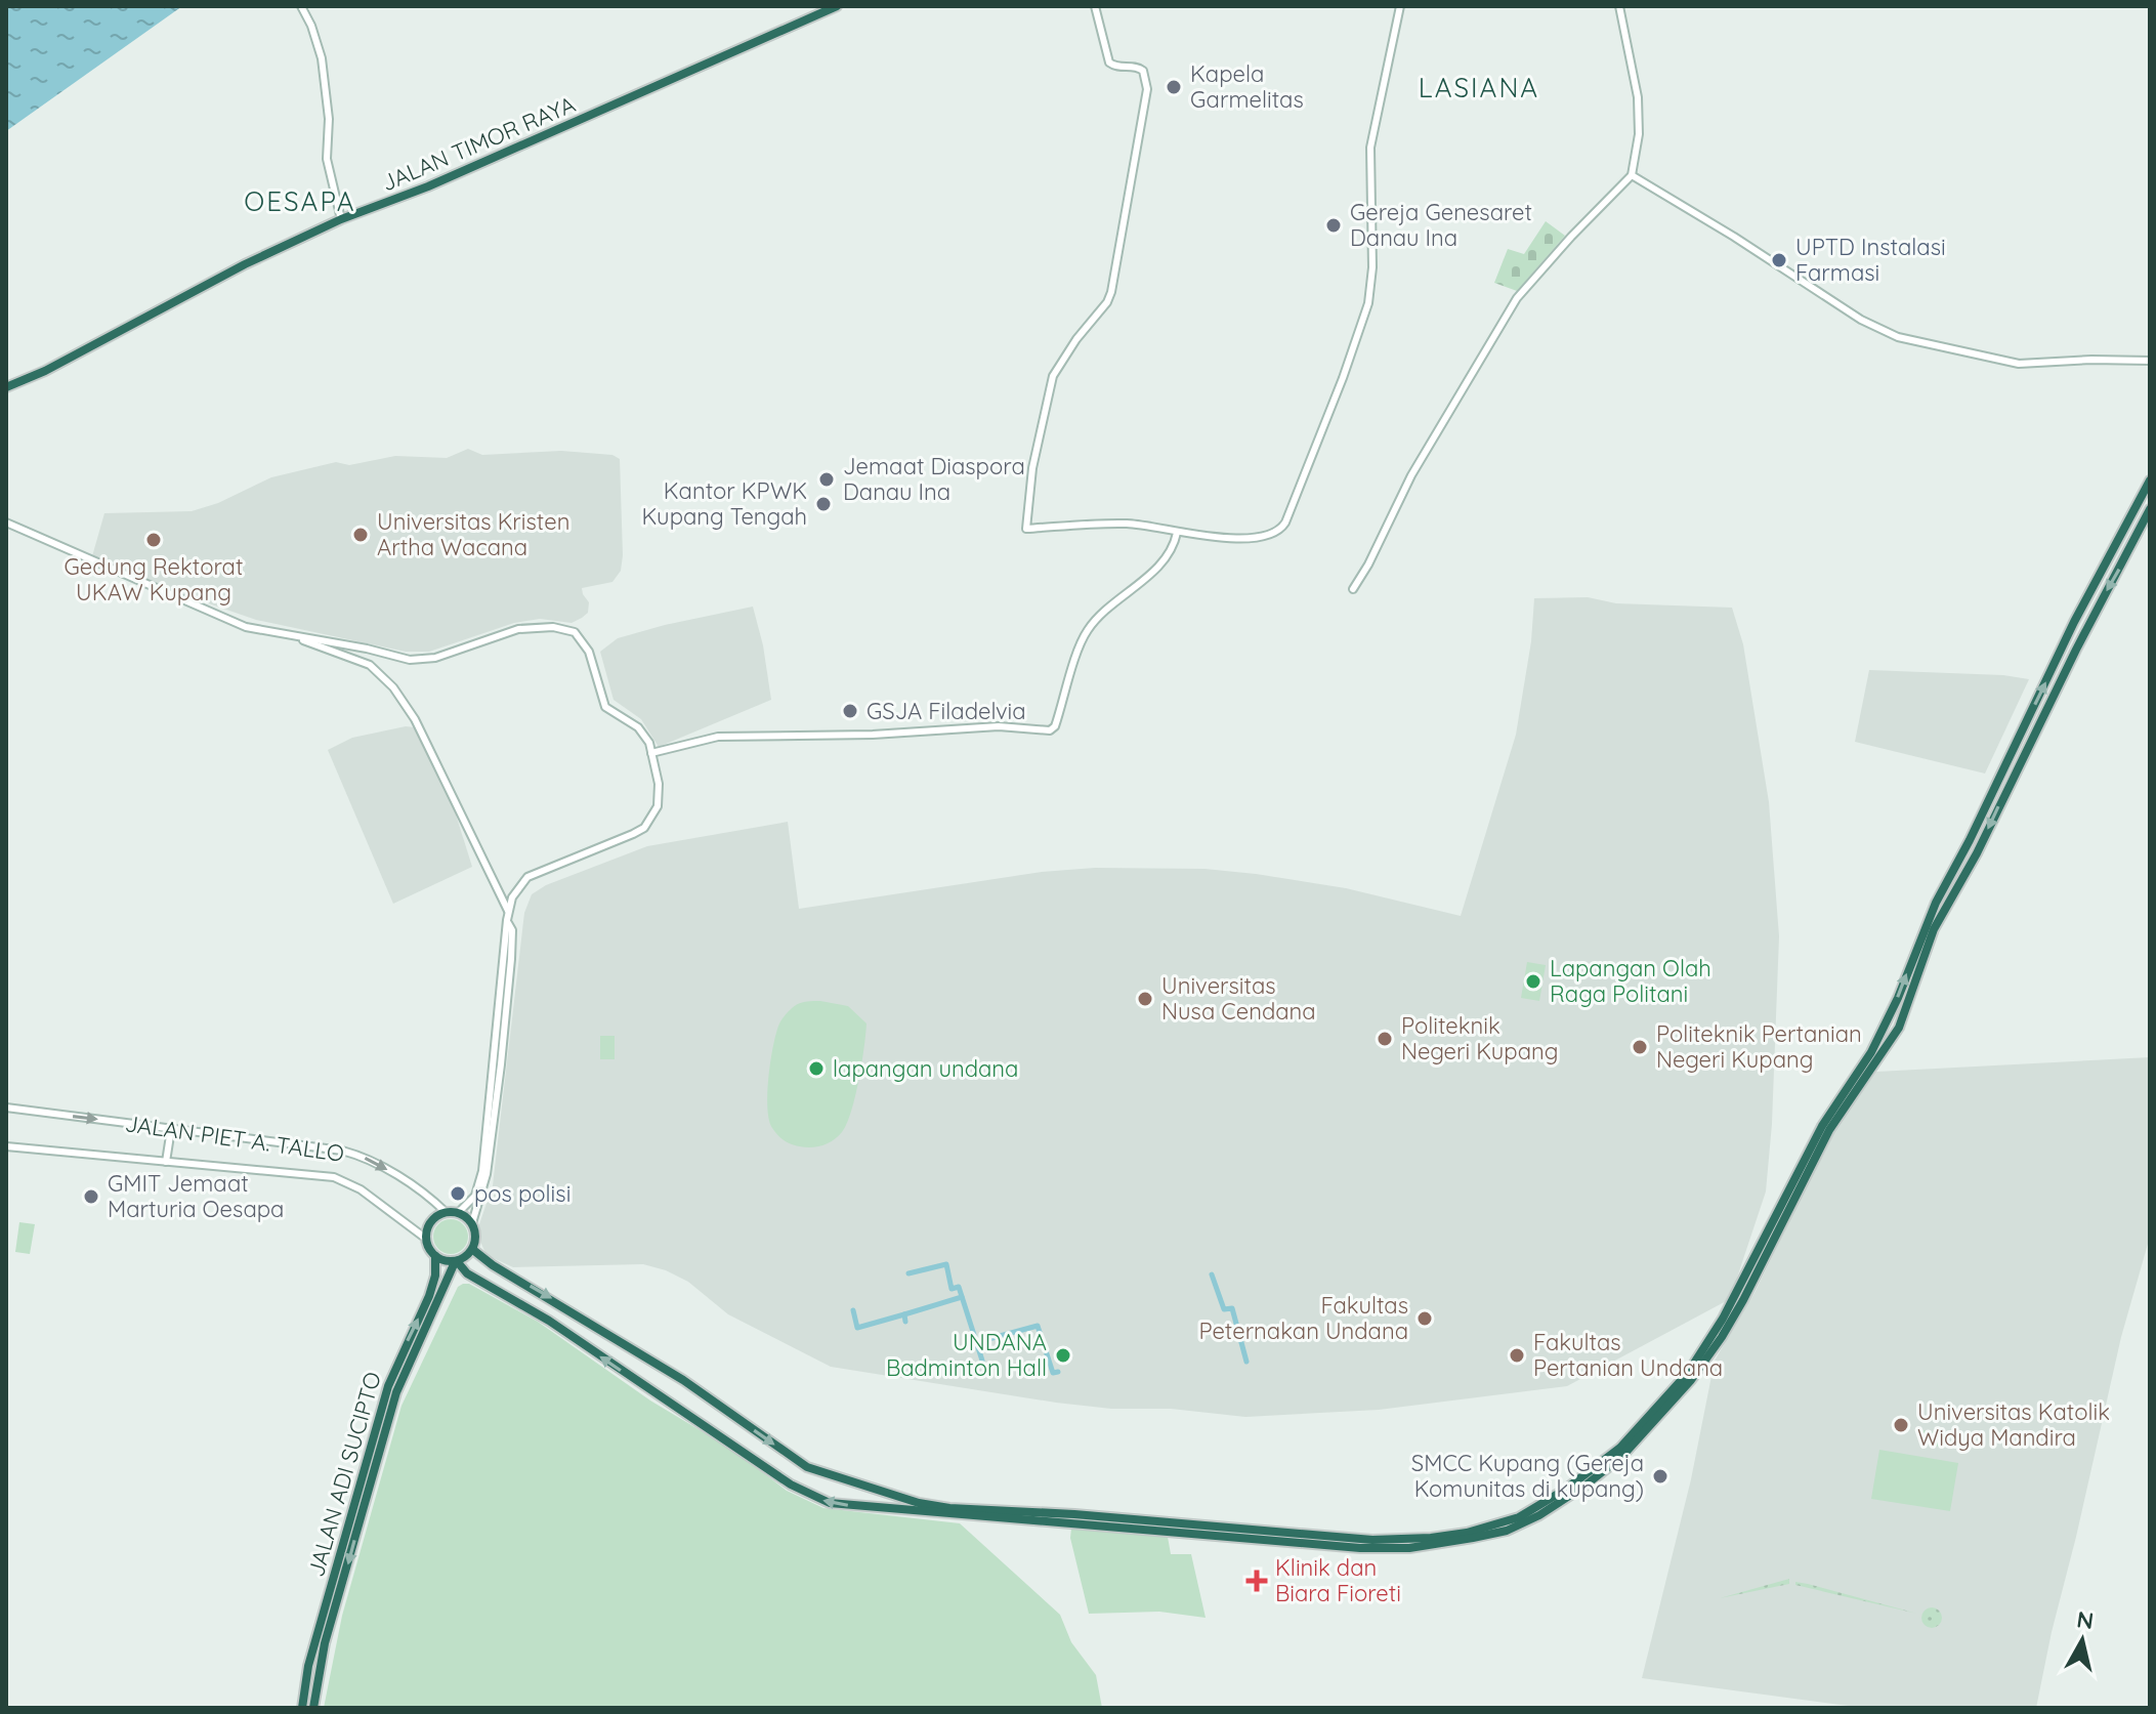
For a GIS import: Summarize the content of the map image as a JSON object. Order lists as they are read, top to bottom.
{
  "streets": {
    "highway": ["JALAN TIMOR RAYA", "JALAN ADI SUCIPTO"],
    "street": ["JALAN PIET A. TALLO"]
  },
  "crossings": [
    ["JALAN PIET A. TALLO", "JALAN ADI SUCIPTO"]
  ],
  "districts": ["LASIANA", "OESAPA"],
  "places": {
    "other": [
      "Kapela Garmelitas",
      "Gereja Genesaret Danau Ina",
      "UPTD Instalasi Farmasi",
      "Jemaat Diaspora Danau Ina",
      "Kantor KPWK Kupang Tengah",
      "Universitas Kristen Artha Wacana",
      "Gedung Rektorat UKAW Kupang",
      "GSJA Filadelvia",
      "Lapangan Olah Raga Politani",
      "Universitas Nusa Cendana",
      "Politeknik Negeri Kupang",
      "Politeknik Pertanian Negeri Kupang",
      "lapangan undana",
      "pos polisi",
      "GMIT Jemaat Marturia Oesapa",
      "Fakultas Peternakan Undana",
      "UNDANA Badminton Hall",
      "Fakultas Pertanian Undana",
      "Universitas Katolik Widya Mandira",
      "SMCC Kupang (Gereja Komunitas di kupang)"
    ],
    "health": ["Klinik dan Biara Fioreti"]
  },
  "north": "top"
}
